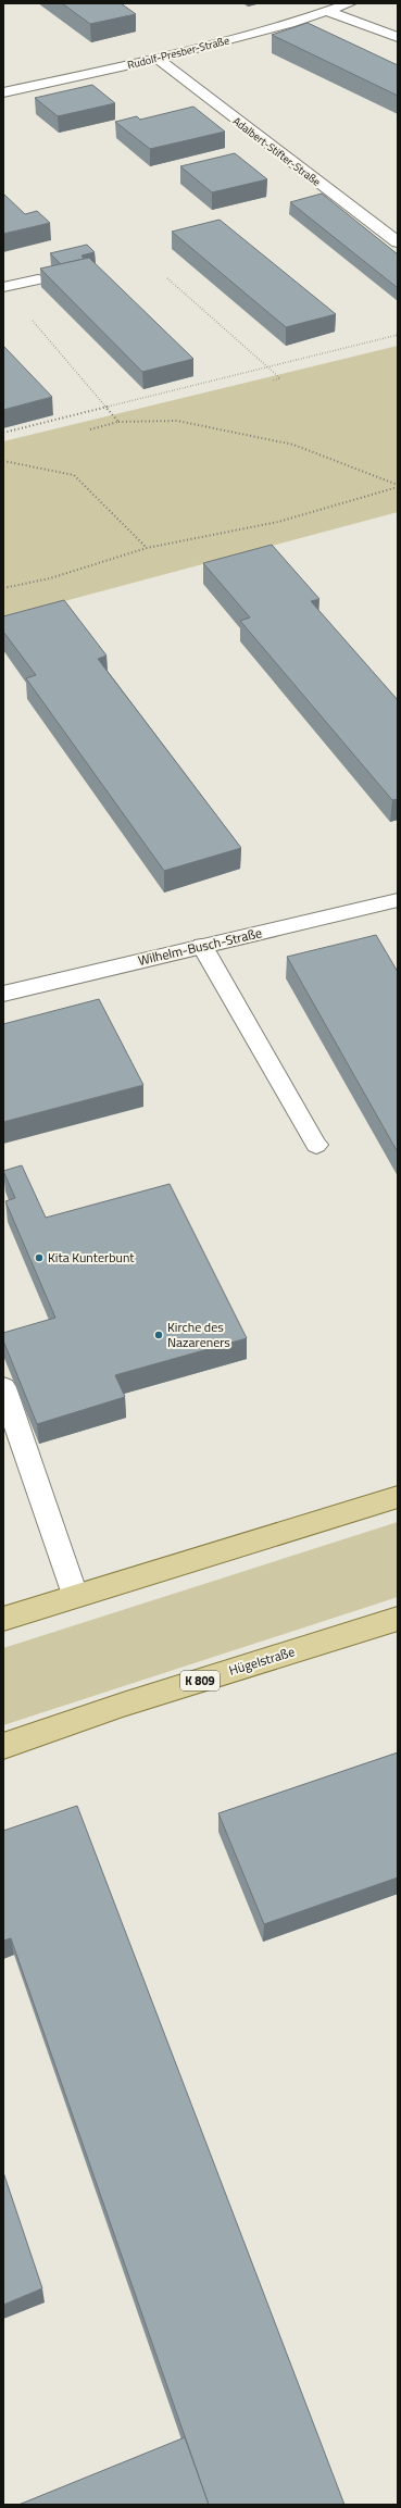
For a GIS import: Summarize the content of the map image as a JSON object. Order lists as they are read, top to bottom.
{
  "streets": {
    "main road": ["Hügelstraße", "K 809"],
    "street": ["Rudolf-Presber-Straße", "Adalbert-Stifter-Straße", "Wilhelm-Busch-Straße"]
  },
  "crossings": [
    ["Rudolf-Presber-Straße", "Adalbert-Stifter-Straße"]
  ],
  "places": ["Kita Kunterbunt", "Kirche des Nazareners"]
}
